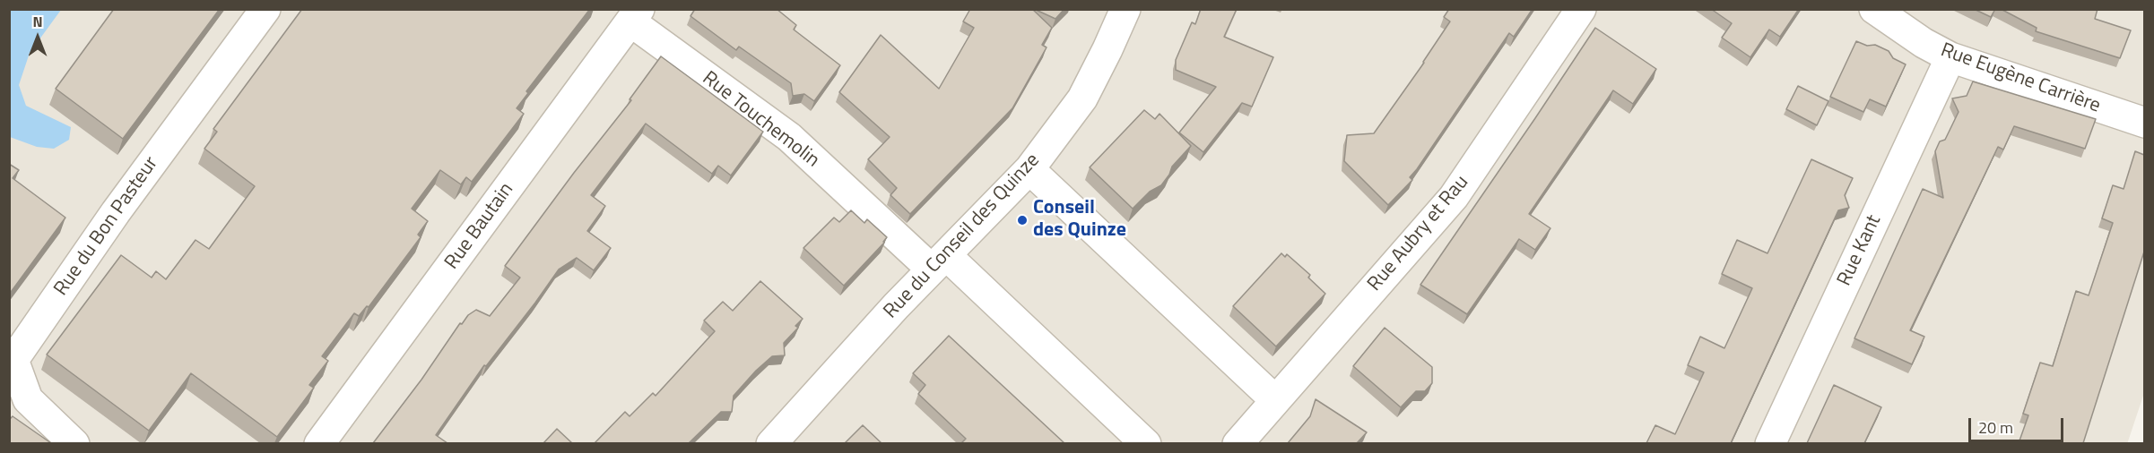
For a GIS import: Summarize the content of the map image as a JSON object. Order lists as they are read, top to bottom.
{
  "streets": {
    "street": [
      "Rue Eugène Carrière",
      "Rue Touchemolin",
      "Rue du Bon Pasteur",
      "Rue Bautain",
      "Rue Aubry et Rau",
      "Rue du Conseil des Quinze",
      "Rue Kant"
    ]
  },
  "crossings": [
    ["Rue Eugène Carrière", "Rue Kant"],
    ["Rue Touchemolin", "Rue Bautain"],
    ["Rue Touchemolin", "Rue du Conseil des Quinze"]
  ],
  "places": ["Conseil des Quinze"],
  "scale_bar": "20 m",
  "north": "top"
}
